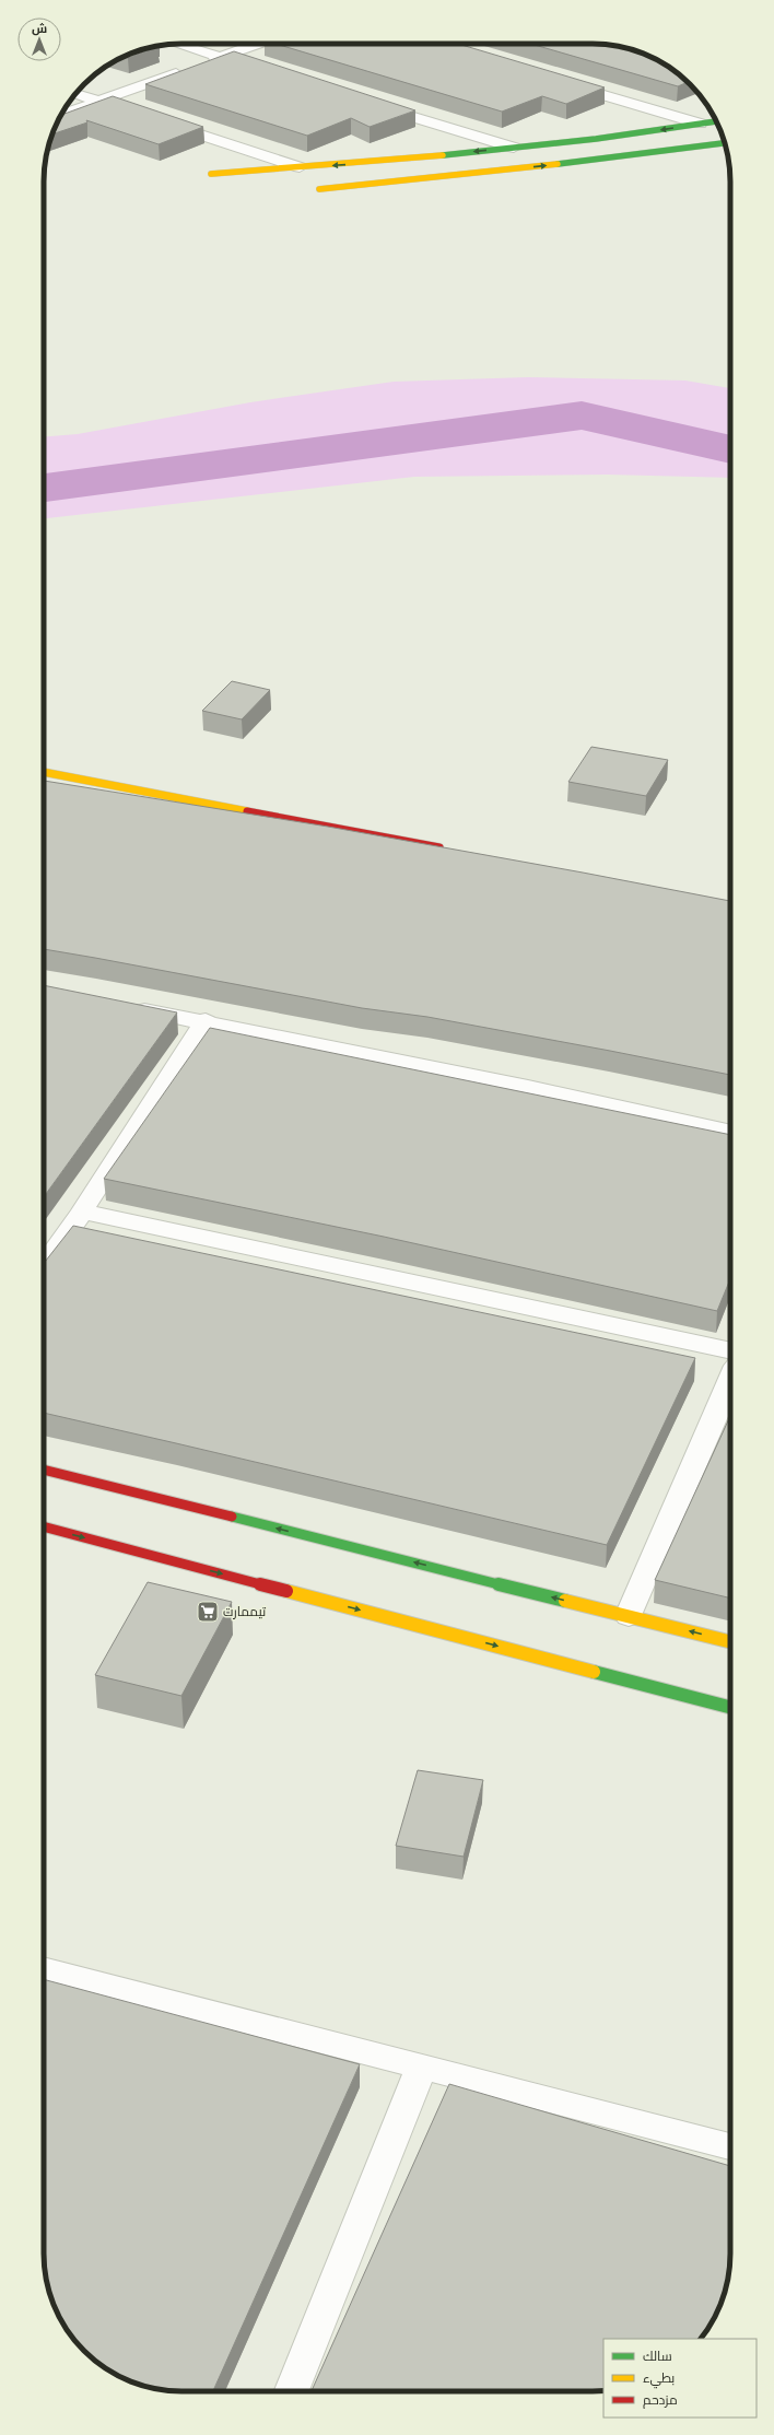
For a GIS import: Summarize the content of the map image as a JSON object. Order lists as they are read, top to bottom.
{
  "places": {
    "supermarket": ["تیممارت"]
  },
  "legend": ["سالك", "بطيء", "مزدحم"],
  "north": "top"
}
